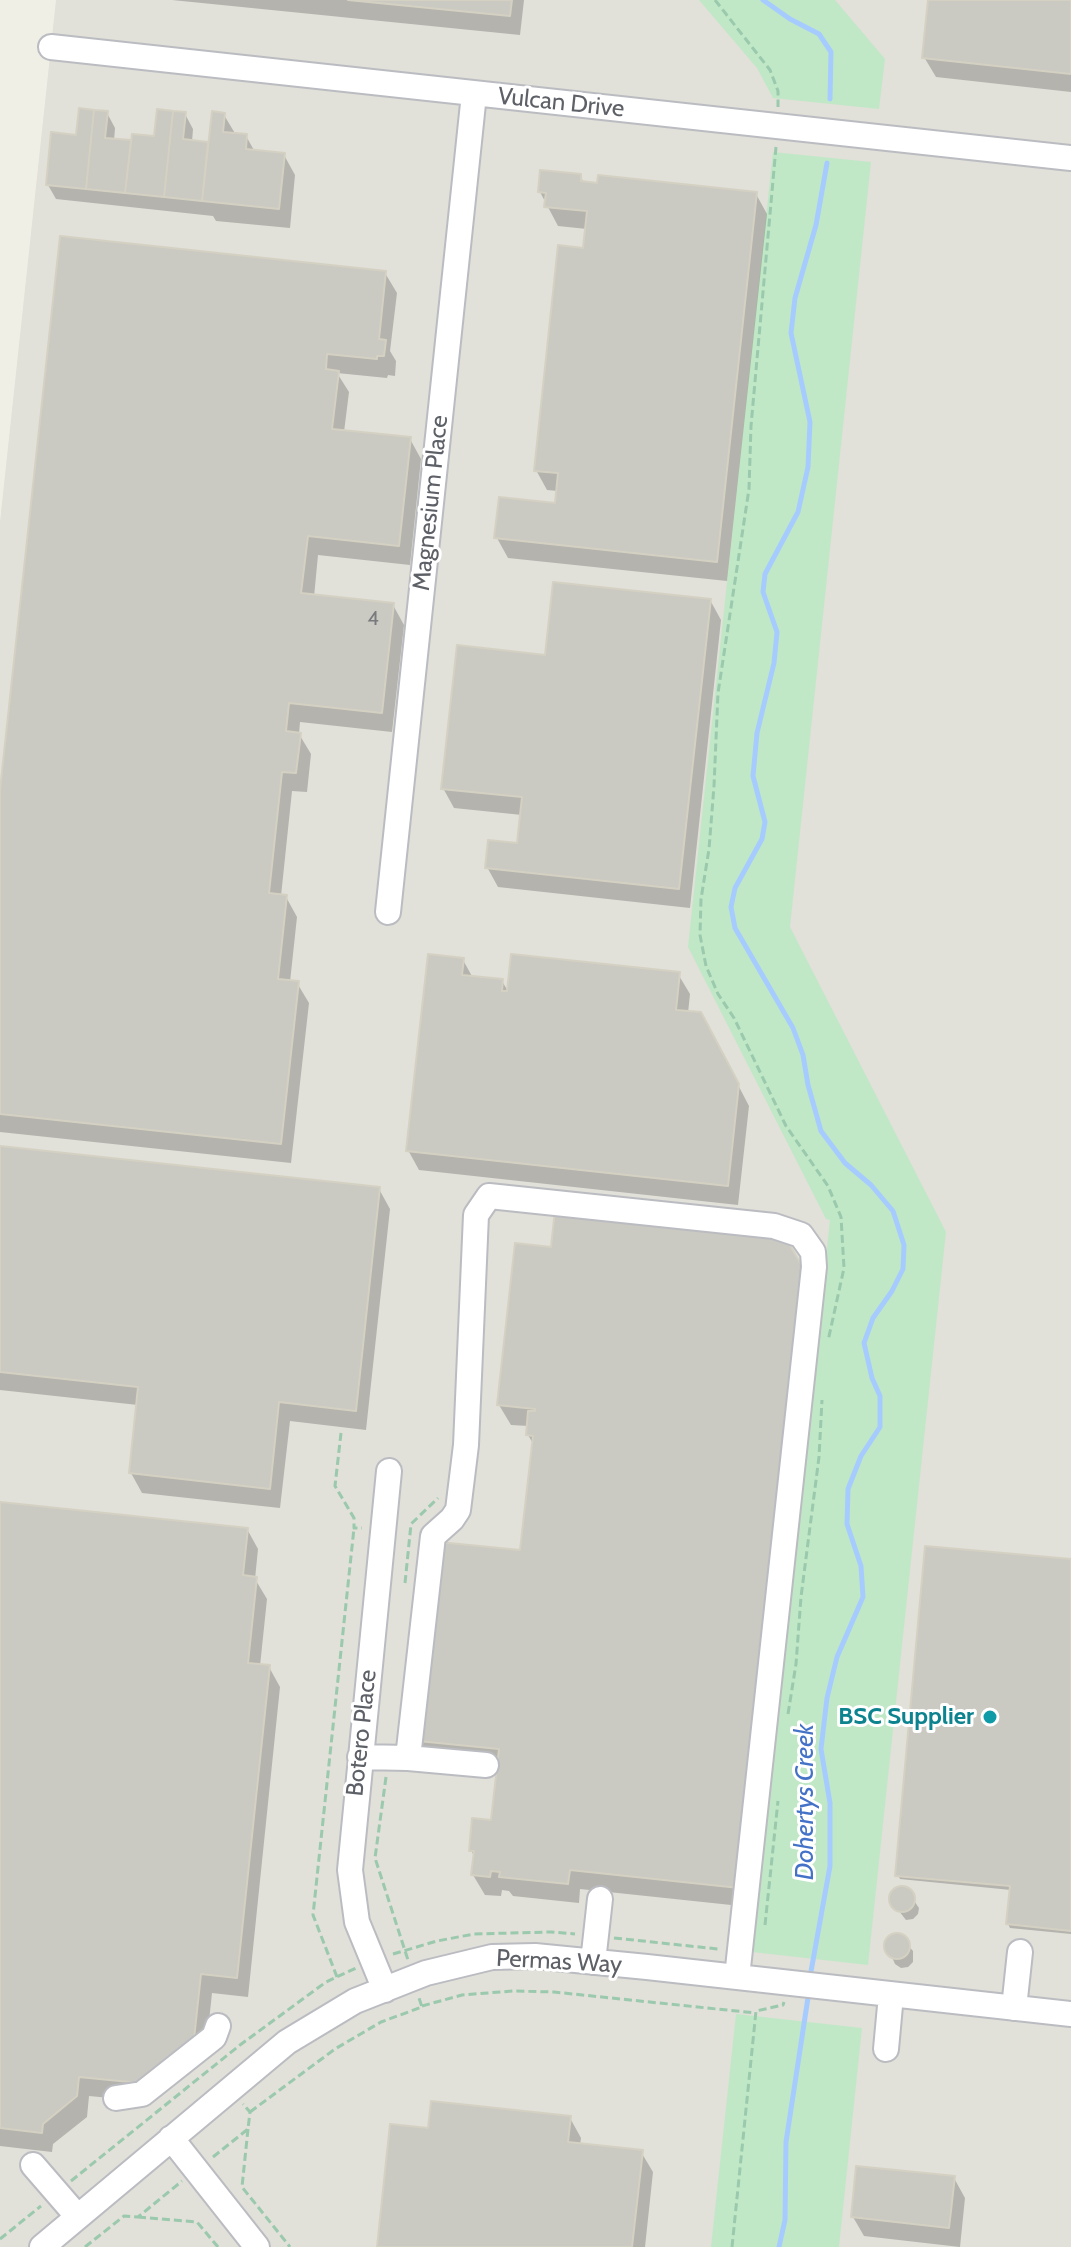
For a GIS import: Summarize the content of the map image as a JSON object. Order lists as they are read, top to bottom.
{
  "streets": {
    "street": [
      "Vulcan Drive",
      "Magnesium Place",
      "Botero Place",
      "Permas Way"
    ]
  },
  "crossings": [
    ["Vulcan Drive", "Magnesium Place"],
    ["Botero Place", "Permas Way"]
  ],
  "water": ["Dohertys Creek"],
  "places": ["BSC Supplier"],
  "house_numbers": ["4"]
}
